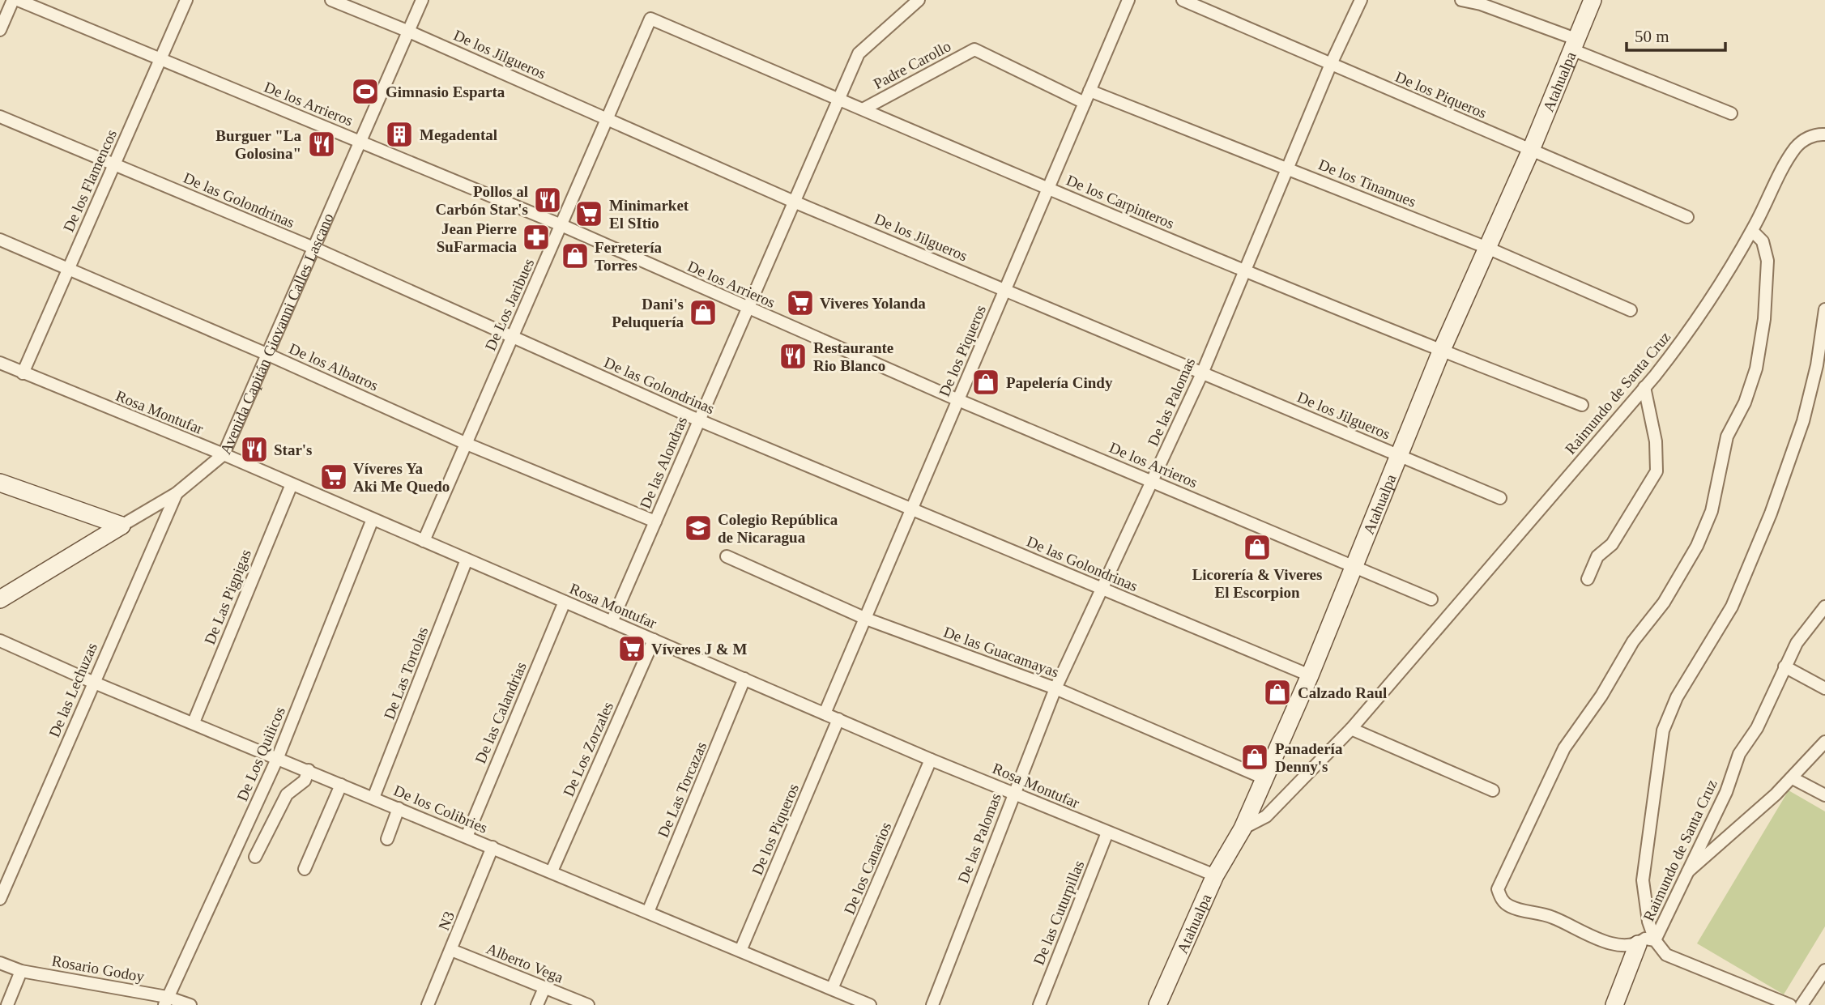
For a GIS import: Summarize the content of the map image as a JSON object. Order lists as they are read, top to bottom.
{
  "streets": {
    "street": [
      "De los Jilgueros",
      "Padre Carollo",
      "Atahualpa",
      "De los Piqueros",
      "De los Arrieros",
      "De los Flamencos",
      "De los Tinamues",
      "De las Golondrinas",
      "De los Carpinteros",
      "De Los Jaribues",
      "Avenida Capitán Giovanni Calles Lascano",
      "De los Albatros",
      "Raimundo de Santa Cruz",
      "De las Palomas",
      "Rosa Montufar",
      "De las Alondras",
      "De Las Pigpigas",
      "De las Guacamayas",
      "De Las Tortolas",
      "De las Lechuzas",
      "De las Calandrias",
      "De Los Zorzales",
      "De Los Quilicos",
      "De Las Torcazas",
      "De los Colibries",
      "De los Canarios",
      "De las Cuturpillas",
      "N3",
      "Alberto Vega",
      "Rosario Godoy"
    ]
  },
  "crossings": [
    ["De los Jilgueros", "Atahualpa"],
    ["De los Jilgueros", "De los Piqueros"],
    ["De los Jilgueros", "De Los Jaribues"],
    ["De los Jilgueros", "Avenida Capitán Giovanni Calles Lascano"],
    ["De los Jilgueros", "De las Palomas"],
    ["De los Jilgueros", "De las Alondras"],
    ["Padre Carollo", "De los Piqueros"],
    ["Padre Carollo", "De los Carpinteros"],
    ["Atahualpa", "De los Piqueros"],
    ["Atahualpa", "De los Arrieros"],
    ["Atahualpa", "De los Tinamues"],
    ["Atahualpa", "De las Golondrinas"],
    ["Atahualpa", "De los Carpinteros"],
    ["Atahualpa", "Raimundo de Santa Cruz"],
    ["Atahualpa", "Rosa Montufar"],
    ["Atahualpa", "De las Guacamayas"],
    ["De los Piqueros", "De los Arrieros"],
    ["De los Piqueros", "De los Tinamues"],
    ["De los Piqueros", "De las Golondrinas"],
    ["De los Piqueros", "De los Carpinteros"],
    ["De los Piqueros", "De las Palomas"],
    ["De los Piqueros", "Rosa Montufar"],
    ["De los Piqueros", "De las Guacamayas"],
    ["De los Piqueros", "De los Colibries"],
    ["De los Arrieros", "De los Flamencos"],
    ["De los Arrieros", "De Los Jaribues"],
    ["De los Arrieros", "Avenida Capitán Giovanni Calles Lascano"],
    ["De los Arrieros", "De las Palomas"],
    ["De los Arrieros", "De las Alondras"],
    ["De los Flamencos", "De las Golondrinas"],
    ["De los Flamencos", "De los Albatros"],
    ["De los Flamencos", "Rosa Montufar"],
    ["De los Tinamues", "De las Palomas"],
    ["De las Golondrinas", "De Los Jaribues"],
    ["De las Golondrinas", "Avenida Capitán Giovanni Calles Lascano"],
    ["De las Golondrinas", "De las Palomas"],
    ["De las Golondrinas", "De las Alondras"],
    ["De los Carpinteros", "De Los Jaribues"],
    ["De los Carpinteros", "De las Palomas"],
    ["De los Carpinteros", "De las Alondras"],
    ["De Los Jaribues", "De los Albatros"],
    ["De Los Jaribues", "Rosa Montufar"],
    ["Avenida Capitán Giovanni Calles Lascano", "De los Albatros"],
    ["Avenida Capitán Giovanni Calles Lascano", "Rosa Montufar"],
    ["Avenida Capitán Giovanni Calles Lascano", "De las Lechuzas"],
    ["De los Albatros", "De las Alondras"],
    ["De las Palomas", "Rosa Montufar"],
    ["De las Palomas", "De las Guacamayas"],
    ["Rosa Montufar", "De las Alondras"],
    ["Rosa Montufar", "De Las Pigpigas"],
    ["Rosa Montufar", "De Las Tortolas"],
    ["Rosa Montufar", "De las Calandrias"],
    ["Rosa Montufar", "De Los Zorzales"],
    ["Rosa Montufar", "De Los Quilicos"],
    ["Rosa Montufar", "De Las Torcazas"],
    ["Rosa Montufar", "De los Canarios"],
    ["Rosa Montufar", "De las Cuturpillas"],
    ["De Las Pigpigas", "De los Colibries"],
    ["De Las Tortolas", "De los Colibries"],
    ["De las Lechuzas", "De los Colibries"],
    ["De las Calandrias", "De los Colibries"],
    ["De Los Zorzales", "De los Colibries"],
    ["De Los Quilicos", "De los Colibries"],
    ["De Los Quilicos", "Rosario Godoy"],
    ["De Las Torcazas", "De los Colibries"],
    ["De los Colibries", "De los Canarios"],
    ["De los Colibries", "N3"],
    ["N3", "Alberto Vega"]
  ],
  "places": {
    "sports": ["Gimnasio Esparta"],
    "building": ["Megadental"],
    "restaurant": [
      "Burguer \"La Golosina\"",
      "Pollos al Carbón Star's",
      "Restaurante Rio Blanco",
      "Star's"
    ],
    "supermarket": [
      "Minimarket El SItio",
      "Viveres Yolanda",
      "Víveres Ya Aki Me Quedo",
      "Víveres J & M"
    ],
    "pharmacy": ["Jean Pierre SuFarmacia"],
    "shop": [
      "Ferretería Torres",
      "Dani's Peluquería",
      "Papelería Cindy",
      "Licorería & Viveres El Escorpion",
      "Calzado Raul",
      "Panadería Denny's"
    ],
    "school or university": ["Colegio República de Nicaragua"]
  },
  "scale_bar": "50 m"
}
